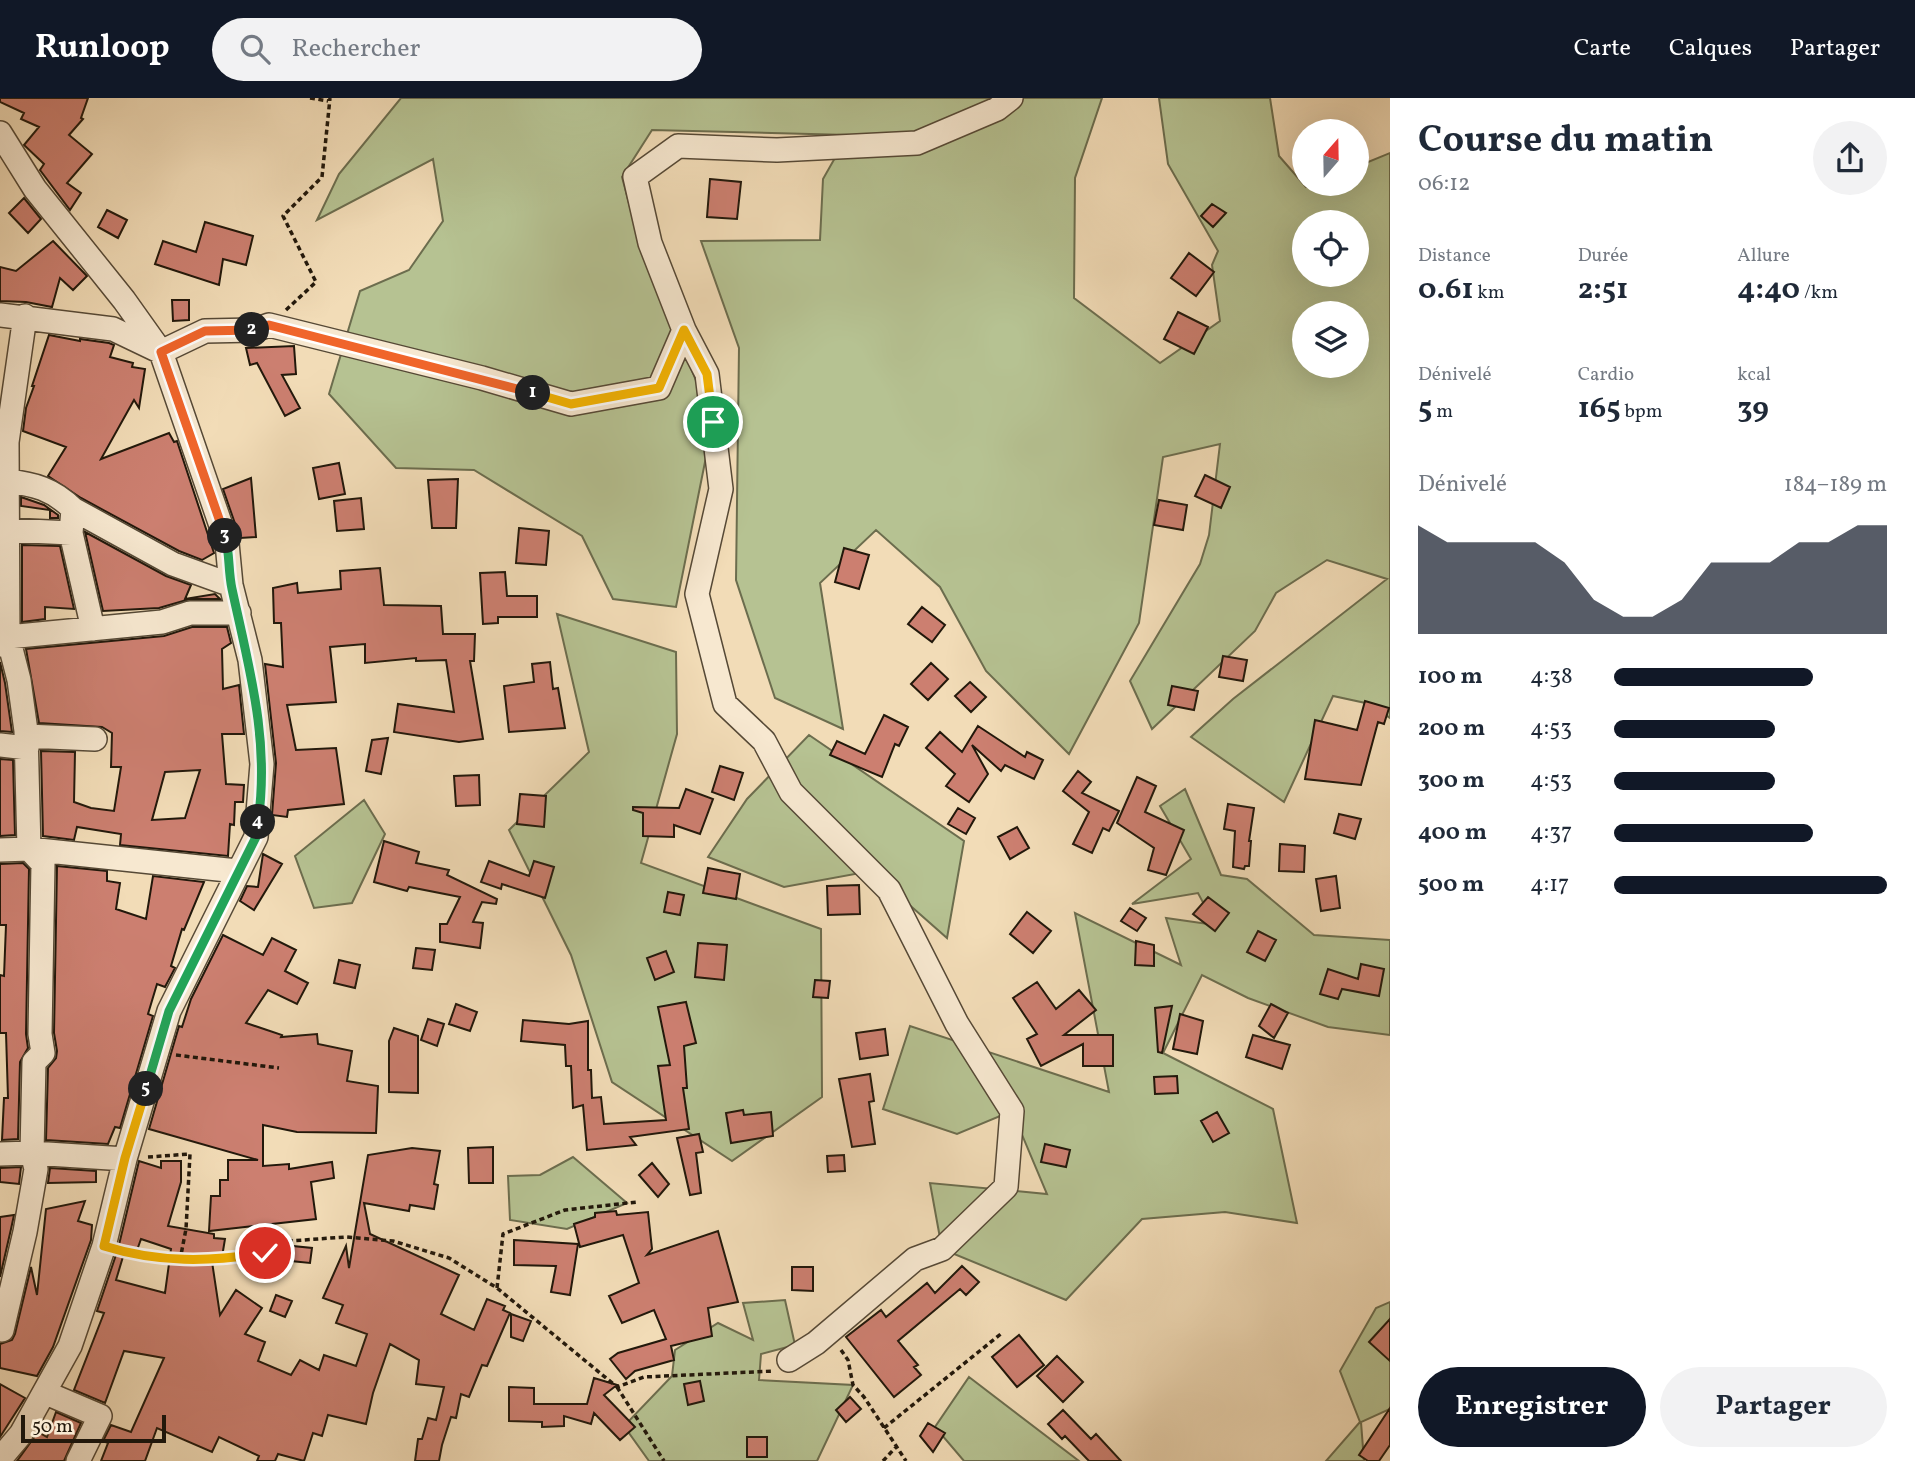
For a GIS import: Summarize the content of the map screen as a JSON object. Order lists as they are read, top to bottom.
{
  "scale_bar": "50 m",
  "north": "top",
  "page": {
    "header": "Runloop",
    "search": "Rechercher",
    "nav": ["Carte", "Calques", "Partager"],
    "heading": ["Course du matin", "06:12"],
    "stats": [
      ["Distance", "0.61 km"],
      ["Durée", "2:51"],
      ["Allure", "4:40 /km"],
      ["Dénivelé", "5 m"],
      ["Cardio", "165 bpm"],
      ["kcal", "39"]
    ],
    "pins": [
      "2",
      "1",
      "3",
      "4",
      "5"
    ],
    "chart": ["Dénivelé", "184–189 m"],
    "list": [
      {
        "name": "100 m",
        "note": "4:38"
      },
      {
        "name": "200 m",
        "note": "4:53"
      },
      {
        "name": "300 m",
        "note": "4:53"
      },
      {
        "name": "400 m",
        "note": "4:37"
      },
      {
        "name": "500 m",
        "note": "4:17"
      }
    ],
    "buttons": ["Enregistrer", "Partager"],
    "scale": "50 m"
  }
}
